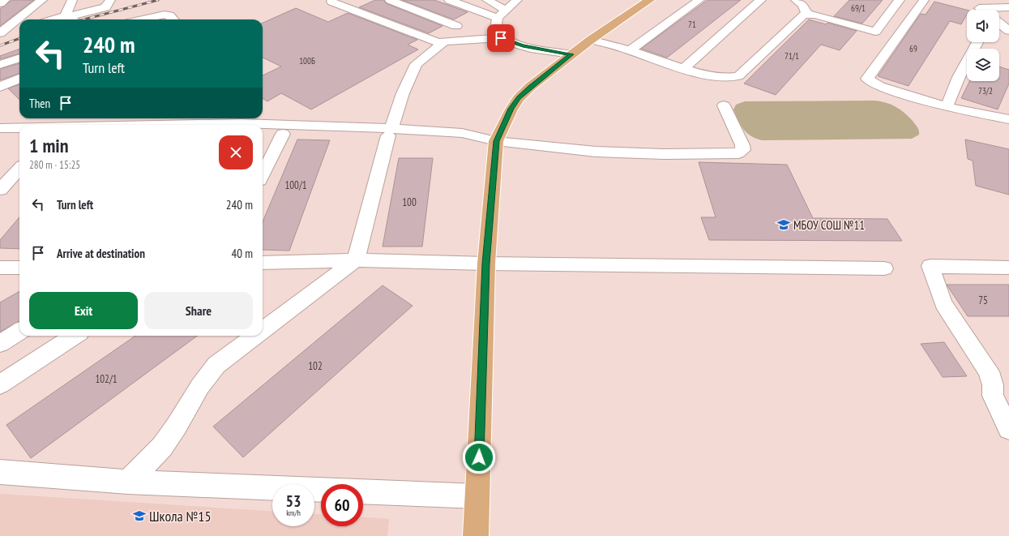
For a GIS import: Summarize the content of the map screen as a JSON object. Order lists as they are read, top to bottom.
{
  "places": {
    "school or university": ["МБОУ СОШ №11", "Школа №15"]
  },
  "house_numbers": [
    "69/1",
    "71",
    "69",
    "71/1",
    "100Б",
    "73/2",
    "100/1",
    "100",
    "75",
    "102",
    "102/1"
  ],
  "page": {
    "turn": ["240 m", "Turn left"],
    "then": "Then",
    "heading": ["1 min", "280 m · 15:25"],
    "list": [
      {
        "name": "Turn left",
        "value": "240 m"
      },
      {
        "name": "Arrive at destination",
        "value": "40 m"
      }
    ],
    "buttons": ["Exit", "Share"],
    "speed": "53 km/h",
    "limit": "60"
  }
}
